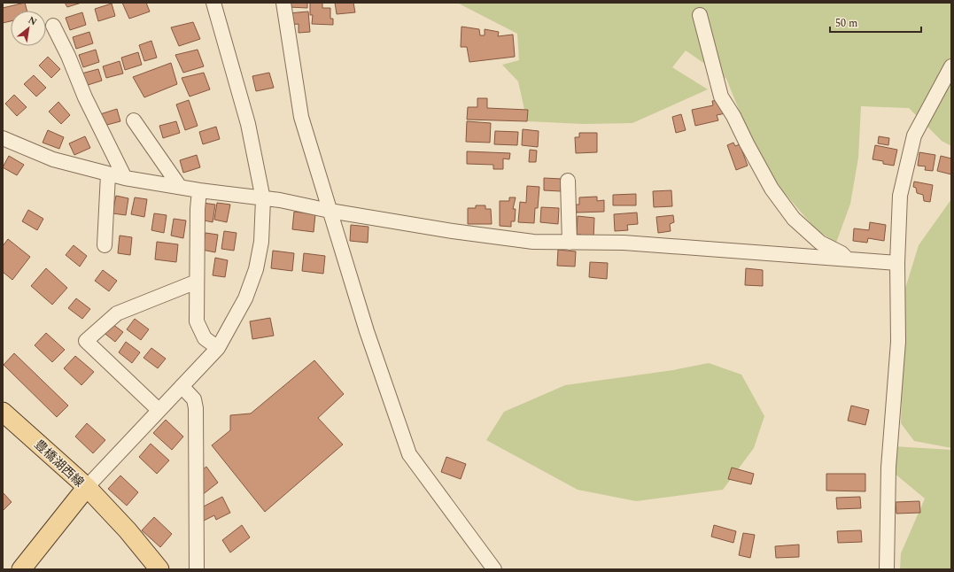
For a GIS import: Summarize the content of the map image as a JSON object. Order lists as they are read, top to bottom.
{
  "streets": {
    "main road": ["豊橋湖西線"]
  },
  "scale_bar": "50 m",
  "north": "top right"
}
